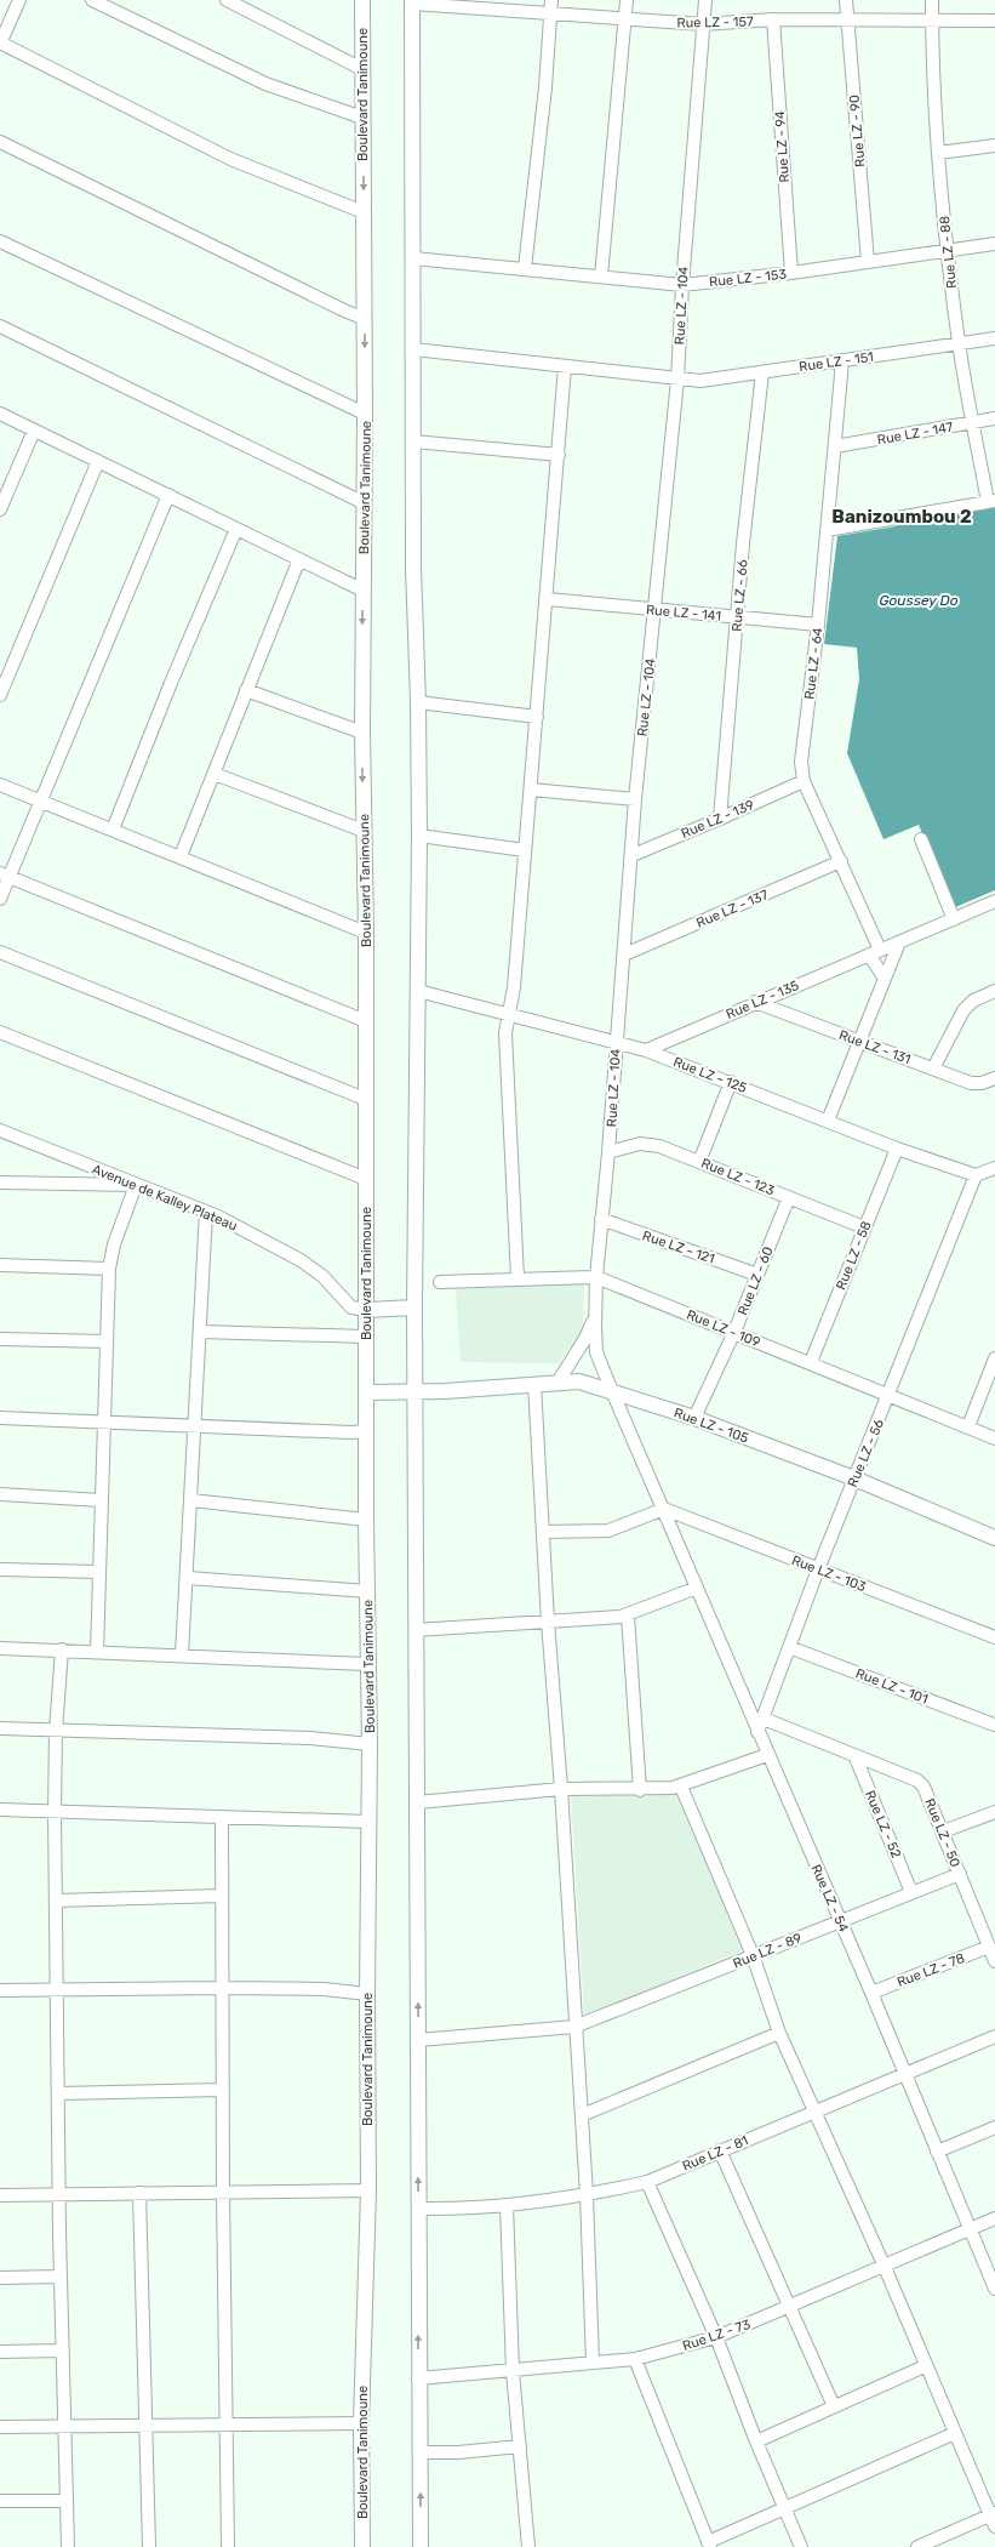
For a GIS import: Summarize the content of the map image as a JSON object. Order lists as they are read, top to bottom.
{
  "streets": {
    "main road": ["Boulevard Tanimoune", "Rue LZ - 105"],
    "street": [
      "Rue LZ - 157",
      "Rue LZ - 90",
      "Rue LZ - 94",
      "Rue LZ - 88",
      "Rue LZ - 153",
      "Rue LZ - 104",
      "Rue LZ - 151",
      "Rue LZ - 147",
      "Rue LZ - 66",
      "Rue LZ - 141",
      "Rue LZ - 64",
      "Rue LZ - 139",
      "Rue LZ - 137",
      "Rue LZ - 135",
      "Rue LZ - 131",
      "Rue LZ - 125",
      "Rue LZ - 123",
      "Avenue de Kalley Plateau",
      "Rue LZ - 121",
      "Rue LZ - 58",
      "Rue LZ - 60",
      "Rue LZ - 109",
      "Rue LZ - 56",
      "Rue LZ - 103",
      "Rue LZ - 101",
      "Rue LZ - 52",
      "Rue LZ - 50",
      "Rue LZ - 54",
      "Rue LZ - 89",
      "Rue LZ - 78",
      "Rue LZ - 81",
      "Rue LZ - 73"
    ]
  },
  "crossings": [
    ["Rue LZ - 157", "Rue LZ - 90"],
    ["Rue LZ - 157", "Rue LZ - 94"],
    ["Rue LZ - 157", "Rue LZ - 88"],
    ["Rue LZ - 157", "Rue LZ - 104"],
    ["Boulevard Tanimoune", "Avenue de Kalley Plateau"],
    ["Boulevard Tanimoune", "Rue LZ - 105"],
    ["Rue LZ - 90", "Rue LZ - 153"],
    ["Rue LZ - 94", "Rue LZ - 153"],
    ["Rue LZ - 88", "Rue LZ - 153"],
    ["Rue LZ - 88", "Rue LZ - 151"],
    ["Rue LZ - 88", "Rue LZ - 147"],
    ["Rue LZ - 153", "Rue LZ - 104"],
    ["Rue LZ - 104", "Rue LZ - 151"],
    ["Rue LZ - 104", "Rue LZ - 141"],
    ["Rue LZ - 104", "Rue LZ - 139"],
    ["Rue LZ - 104", "Rue LZ - 137"],
    ["Rue LZ - 104", "Rue LZ - 125"],
    ["Rue LZ - 104", "Rue LZ - 123"],
    ["Rue LZ - 104", "Rue LZ - 121"],
    ["Rue LZ - 104", "Rue LZ - 109"],
    ["Rue LZ - 104", "Rue LZ - 105"],
    ["Rue LZ - 104", "Rue LZ - 103"],
    ["Rue LZ - 104", "Rue LZ - 54"],
    ["Rue LZ - 151", "Rue LZ - 66"],
    ["Rue LZ - 151", "Rue LZ - 64"],
    ["Rue LZ - 147", "Rue LZ - 64"],
    ["Rue LZ - 66", "Rue LZ - 141"],
    ["Rue LZ - 66", "Rue LZ - 139"],
    ["Rue LZ - 141", "Rue LZ - 64"],
    ["Rue LZ - 64", "Rue LZ - 139"],
    ["Rue LZ - 64", "Rue LZ - 137"],
    ["Rue LZ - 64", "Rue LZ - 135"],
    ["Rue LZ - 135", "Rue LZ - 131"],
    ["Rue LZ - 135", "Rue LZ - 125"],
    ["Rue LZ - 125", "Rue LZ - 58"],
    ["Rue LZ - 125", "Rue LZ - 56"],
    ["Rue LZ - 123", "Rue LZ - 58"],
    ["Rue LZ - 123", "Rue LZ - 60"],
    ["Rue LZ - 121", "Rue LZ - 60"],
    ["Rue LZ - 58", "Rue LZ - 109"],
    ["Rue LZ - 60", "Rue LZ - 109"],
    ["Rue LZ - 60", "Rue LZ - 105"],
    ["Rue LZ - 109", "Rue LZ - 56"],
    ["Rue LZ - 105", "Rue LZ - 56"],
    ["Rue LZ - 56", "Rue LZ - 103"],
    ["Rue LZ - 56", "Rue LZ - 101"],
    ["Rue LZ - 56", "Rue LZ - 50"],
    ["Rue LZ - 56", "Rue LZ - 54"],
    ["Rue LZ - 103", "Rue LZ - 54"],
    ["Rue LZ - 52", "Rue LZ - 50"],
    ["Rue LZ - 52", "Rue LZ - 89"],
    ["Rue LZ - 50", "Rue LZ - 89"],
    ["Rue LZ - 50", "Rue LZ - 78"],
    ["Rue LZ - 54", "Rue LZ - 89"],
    ["Rue LZ - 54", "Rue LZ - 78"],
    ["Rue LZ - 54", "Rue LZ - 81"],
    ["Rue LZ - 54", "Rue LZ - 73"]
  ],
  "districts": ["Banizoumbou 2"],
  "water": ["Goussey Do"]
}
